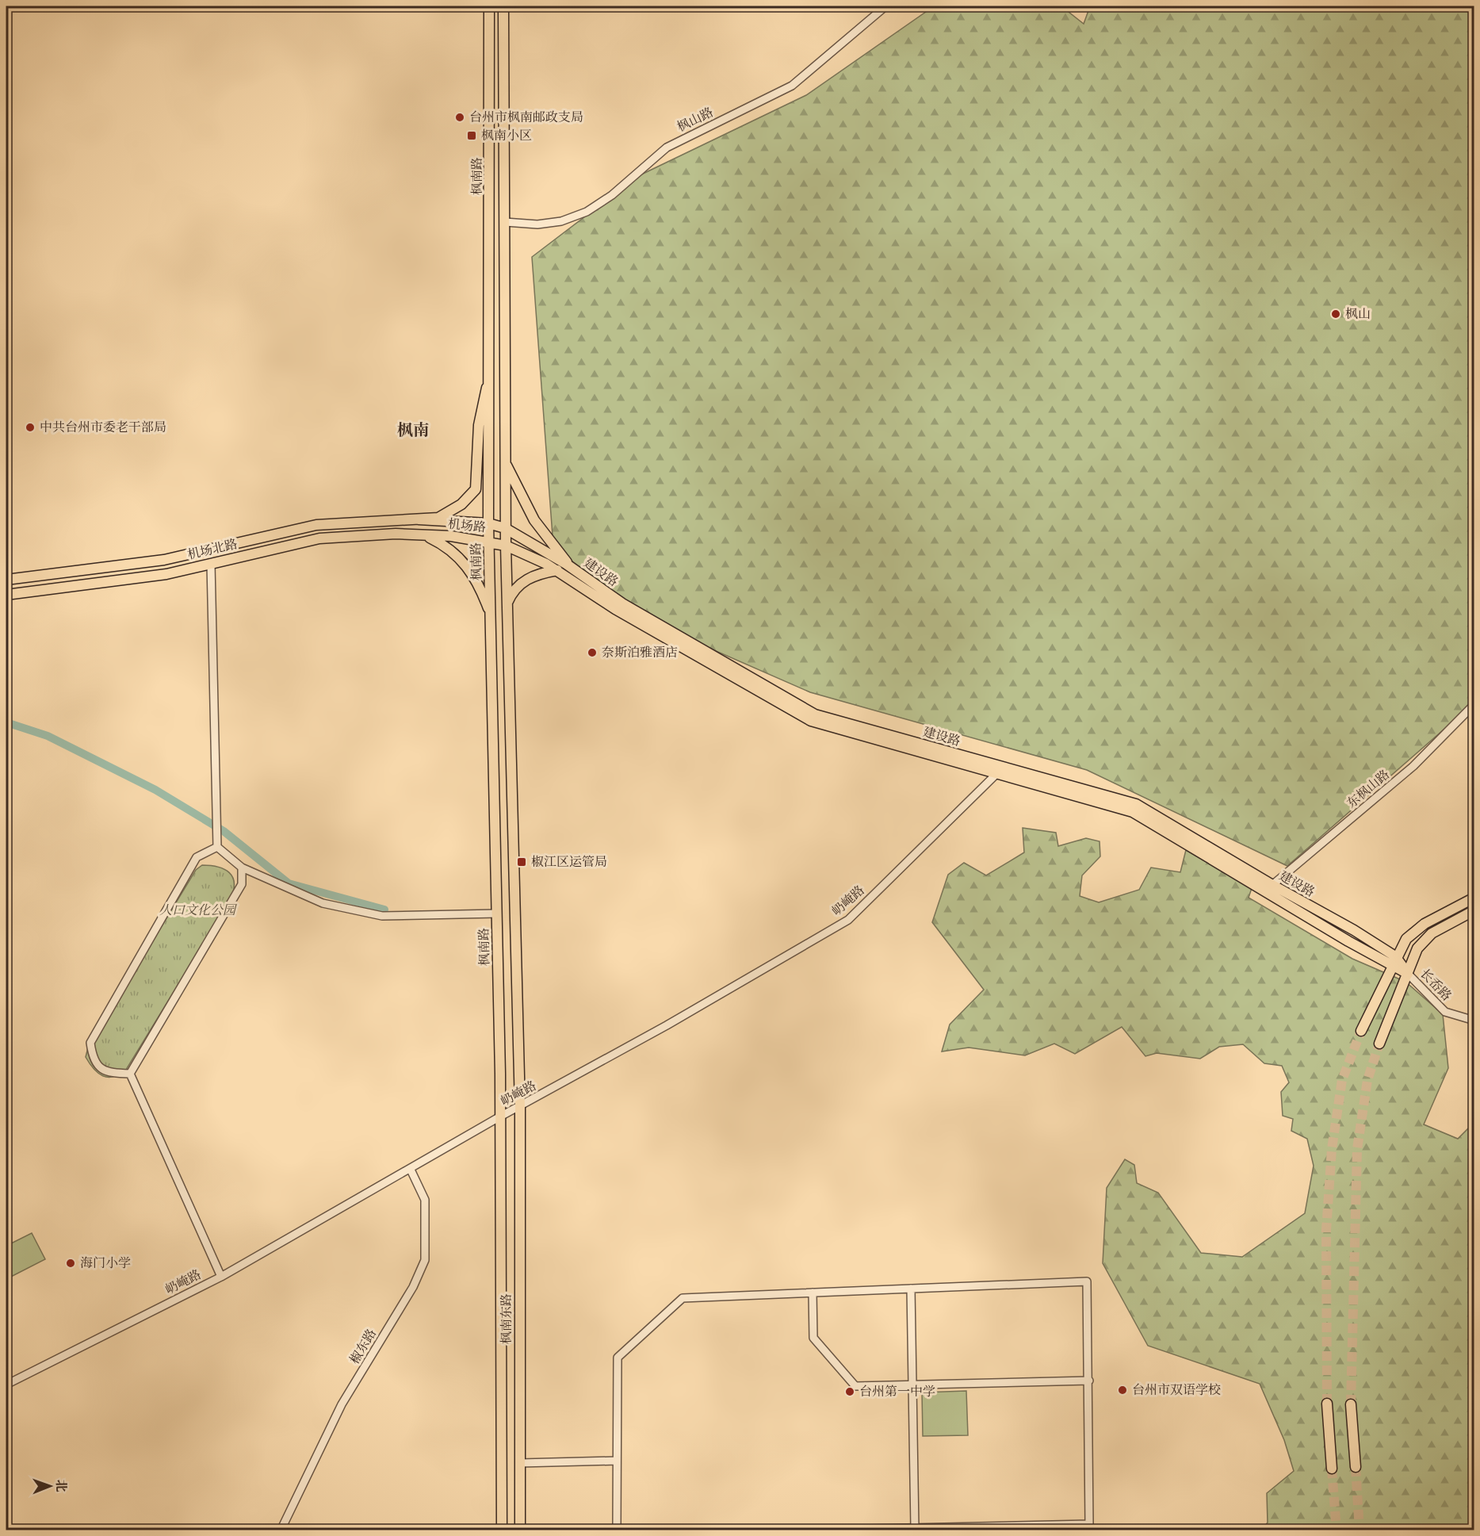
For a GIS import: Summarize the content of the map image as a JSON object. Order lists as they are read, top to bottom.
{
  "streets": {
    "main road": [
      "枫南路",
      "机场路",
      "机场北路",
      "建设路",
      "枫南东路"
    ],
    "street": [
      "枫山路",
      "东枫山路",
      "屷崦路",
      "长岙路",
      "椒东路"
    ]
  },
  "crossings": [
    ["枫山路", "枫南路"],
    ["枫南路", "机场路"],
    ["枫南路", "建设路"],
    ["枫南路", "屷崦路"],
    ["枫南路", "枫南东路"],
    ["机场路", "机场北路"],
    ["机场路", "建设路"],
    ["建设路", "东枫山路"],
    ["建设路", "屷崦路"],
    ["建设路", "长岙路"],
    ["屷崦路", "枫南东路"],
    ["屷崦路", "椒东路"]
  ],
  "districts": ["枫南"],
  "parks": ["人口文化公园"],
  "places": {
    "other": [
      "台州市枫南邮政支局",
      "枫山",
      "中共台州市委老干部局",
      "奈斯泊雅酒店",
      "海门小学",
      "台州市双语学校",
      "台州第一中学"
    ],
    "transit": ["枫南小区", "椒江区运管局"]
  },
  "north": "right"
}
